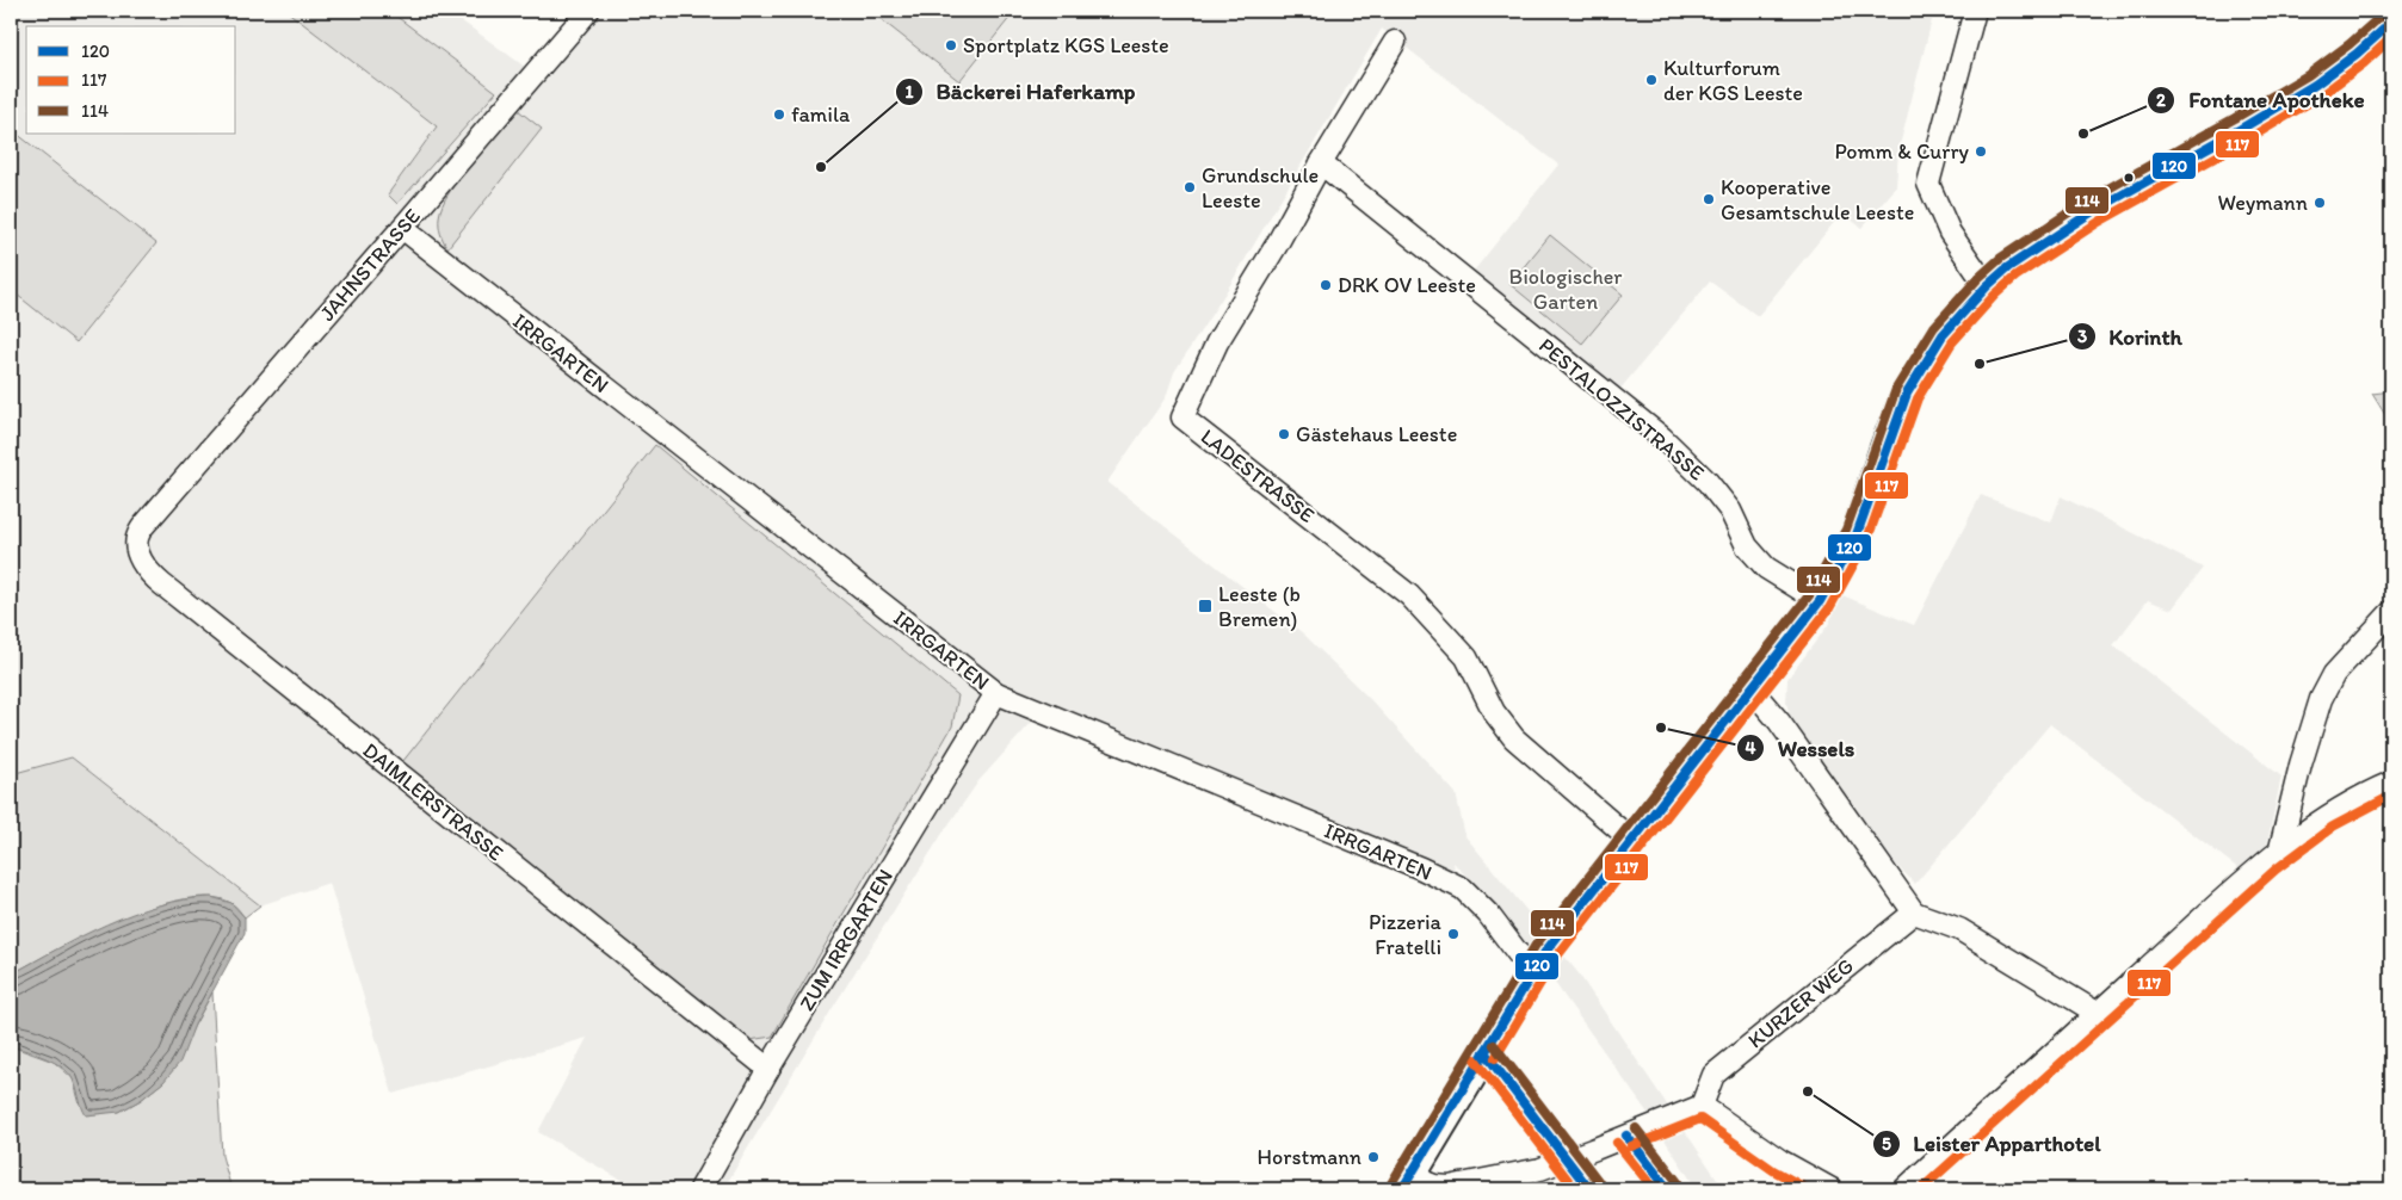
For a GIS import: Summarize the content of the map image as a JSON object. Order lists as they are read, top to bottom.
{
  "streets": {
    "street": [
      "JAHNSTRASSE",
      "IRRGARTEN",
      "PESTALOZZISTRASSE",
      "LADESTRASSE",
      "DAIMLERSTRASSE",
      "ZUM IRRGARTEN",
      "KURZER WEG"
    ]
  },
  "crossings": [
    ["JAHNSTRASSE", "IRRGARTEN"],
    ["JAHNSTRASSE", "DAIMLERSTRASSE"],
    ["IRRGARTEN", "ZUM IRRGARTEN"],
    ["PESTALOZZISTRASSE", "LADESTRASSE"],
    ["DAIMLERSTRASSE", "ZUM IRRGARTEN"]
  ],
  "parks": ["Biologischer Garten"],
  "places": {
    "other": [
      "Sportplatz KGS Leeste",
      "Kulturforum der KGS Leeste",
      "famila",
      "Fontane Apotheke",
      "Pomm & Curry",
      "Bäckerei Haferkamp",
      "Grundschule Leeste",
      "Kooperative Gesamtschule Leeste",
      "Weymann",
      "DRK OV Leeste",
      "Korinth",
      "Gästehaus Leeste",
      "Wessels",
      "Pizzeria Fratelli",
      "Leister Apparthotel",
      "Horstmann"
    ],
    "transit": ["Leeste (b Bremen)"]
  },
  "lines": ["transit line 114", "transit line 120", "transit line 117"],
  "legend": ["120", "117", "114"]
}
